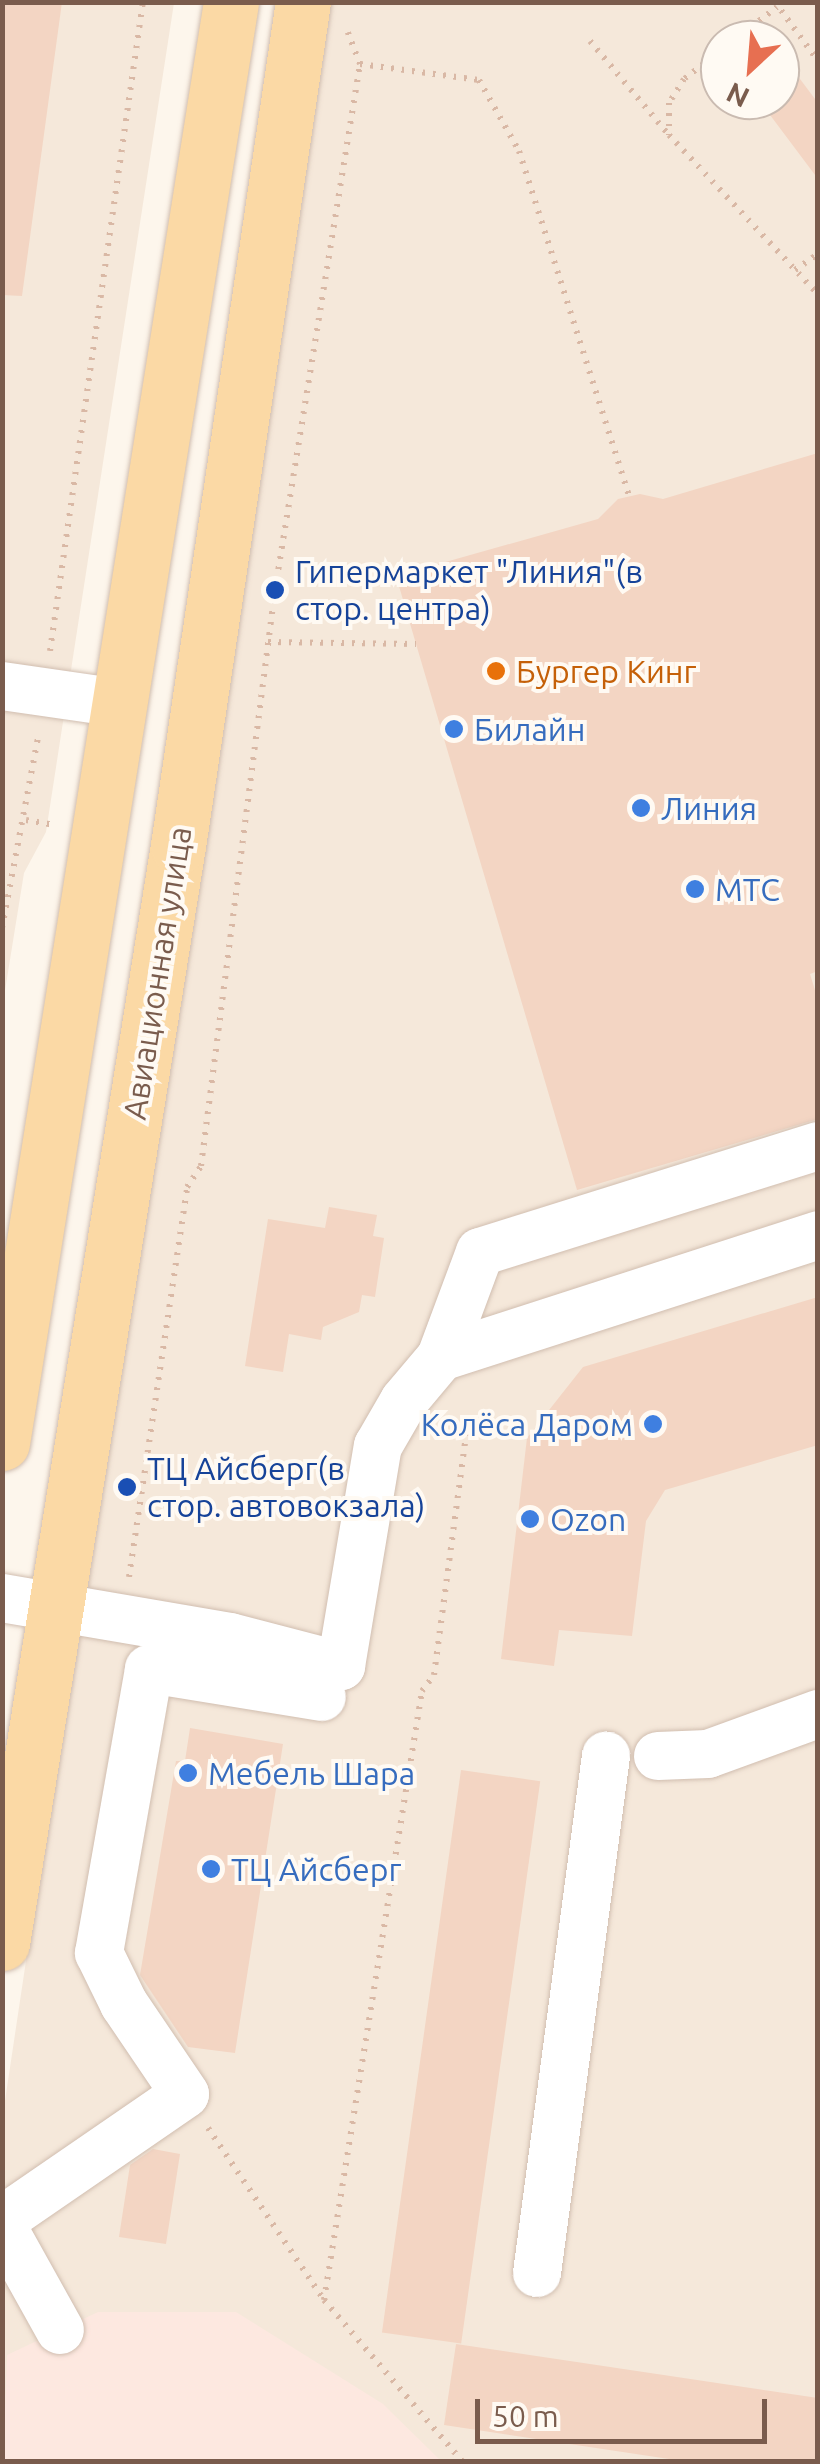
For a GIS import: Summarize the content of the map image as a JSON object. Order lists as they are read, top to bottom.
{
  "streets": {
    "main road": ["Авиационная улица"]
  },
  "places": [
    "Гипермаркет \"Линия\"(в стор. центра)",
    "Бургер Кинг",
    "Билайн",
    "Линия",
    "МТС",
    "Колёса Даром",
    "ТЦ Айсберг(в стор. автовокзала)",
    "Ozon",
    "Мебель Шара",
    "ТЦ Айсберг"
  ],
  "scale_bar": "50 m",
  "north": "bottom left"
}
